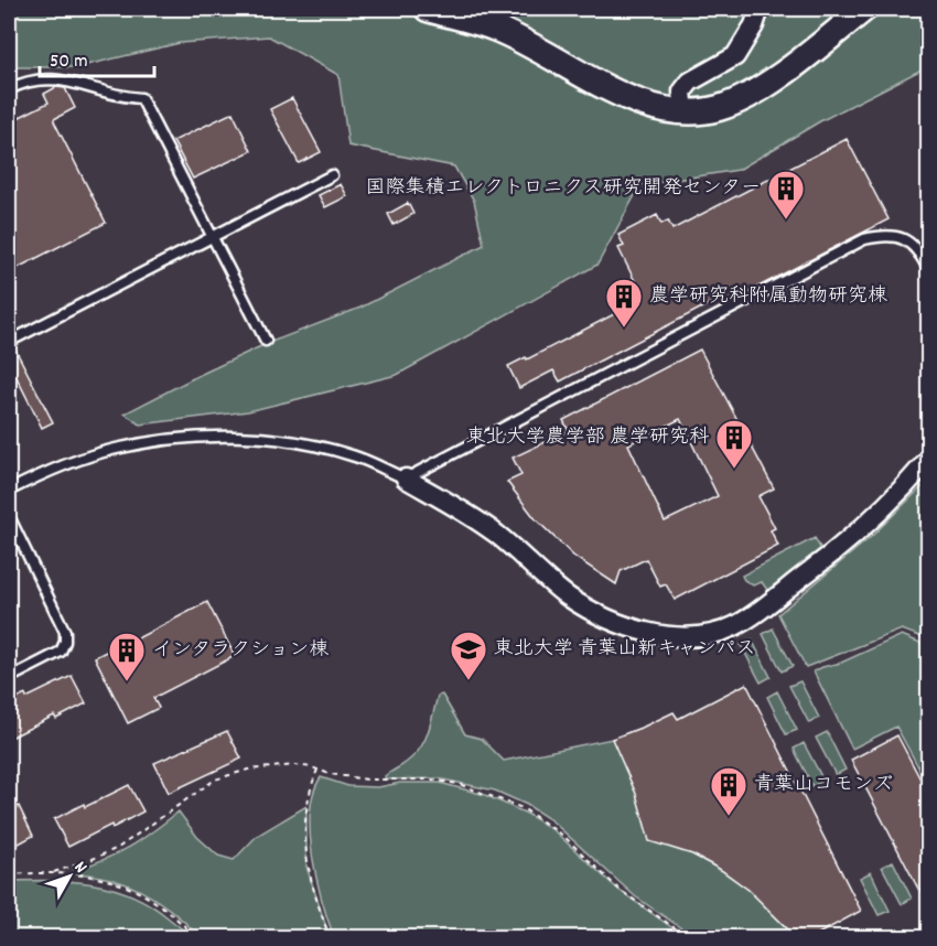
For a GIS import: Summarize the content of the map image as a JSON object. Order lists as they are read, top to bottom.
{
  "places": {
    "building": [
      "国際集積エレクトロニクス研究開発センター",
      "農学研究科附属動物研究棟",
      "東北大学農学部 農学研究科",
      "インタラクション棟",
      "青葉山コモンズ"
    ],
    "school or university": ["東北大学 青葉山新キャンパス"]
  },
  "scale_bar": "50 m",
  "north": "top right"
}
